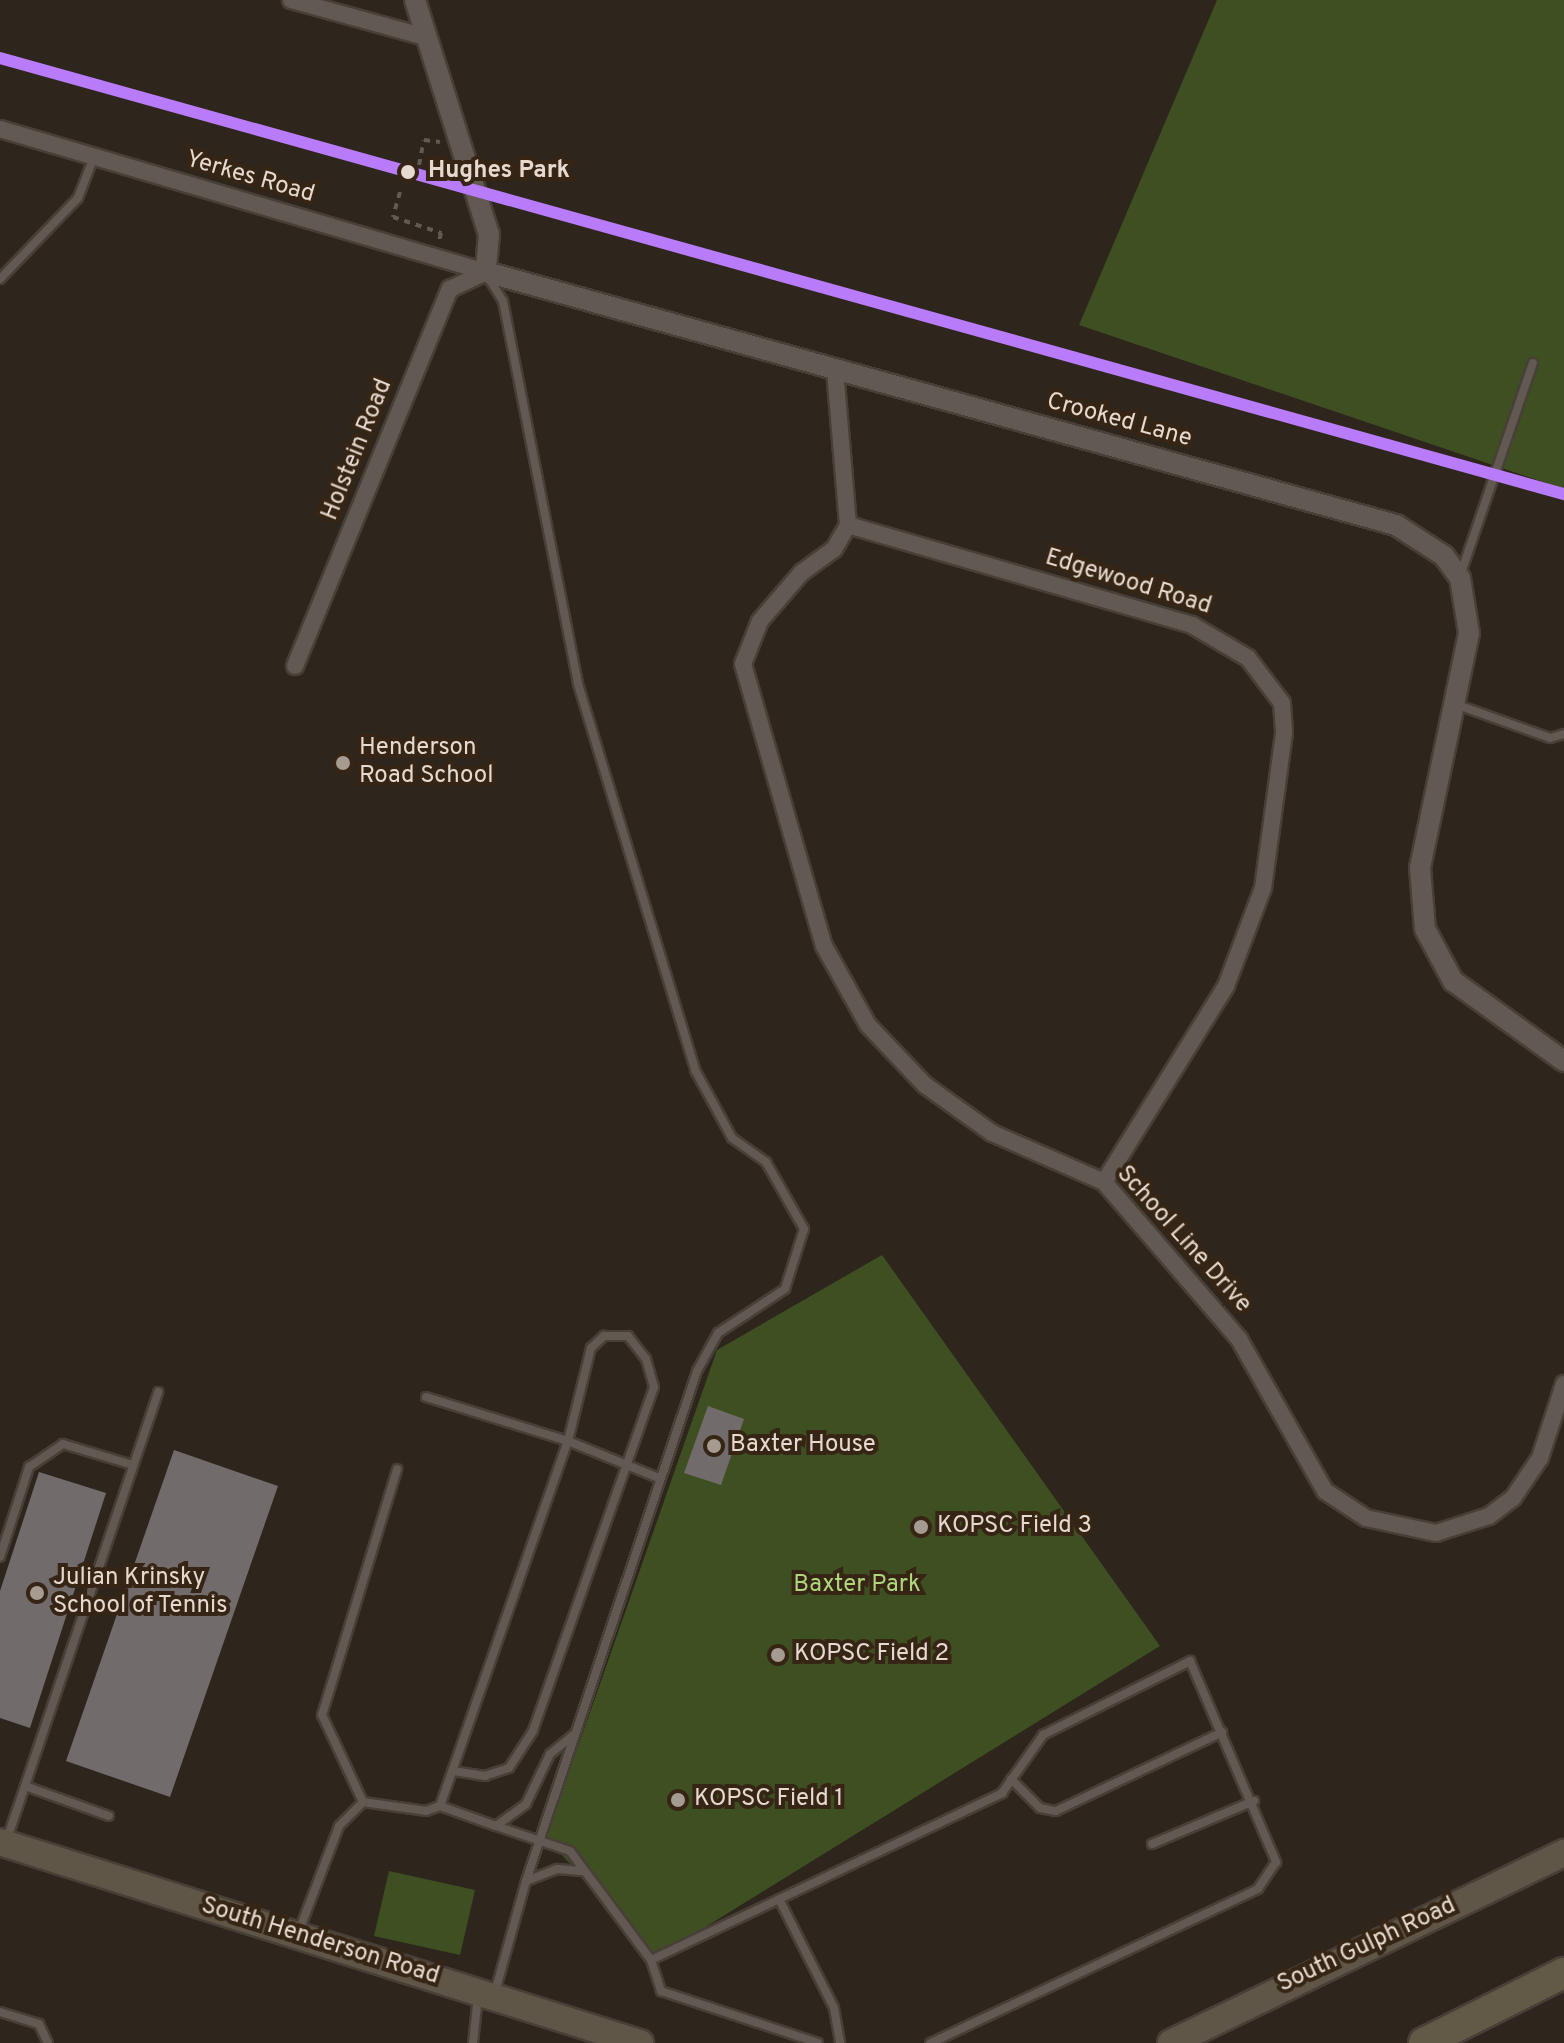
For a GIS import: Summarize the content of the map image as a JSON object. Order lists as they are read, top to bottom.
{
  "streets": {
    "main road": ["South Henderson Road", "South Gulph Road"],
    "street": [
      "Yerkes Road",
      "Crooked Lane",
      "Holstein Road",
      "Edgewood Road",
      "School Line Drive"
    ]
  },
  "crossings": [
    ["Yerkes Road", "Crooked Lane"],
    ["Yerkes Road", "Holstein Road"],
    ["Crooked Lane", "Holstein Road"],
    ["Edgewood Road", "School Line Drive"]
  ],
  "parks": ["Baxter Park"],
  "places": [
    "Hughes Park",
    "Henderson Road School",
    "Baxter House",
    "KOPSC Field 3",
    "Julian Krinsky School of Tennis",
    "KOPSC Field 2",
    "KOPSC Field 1"
  ]
}
